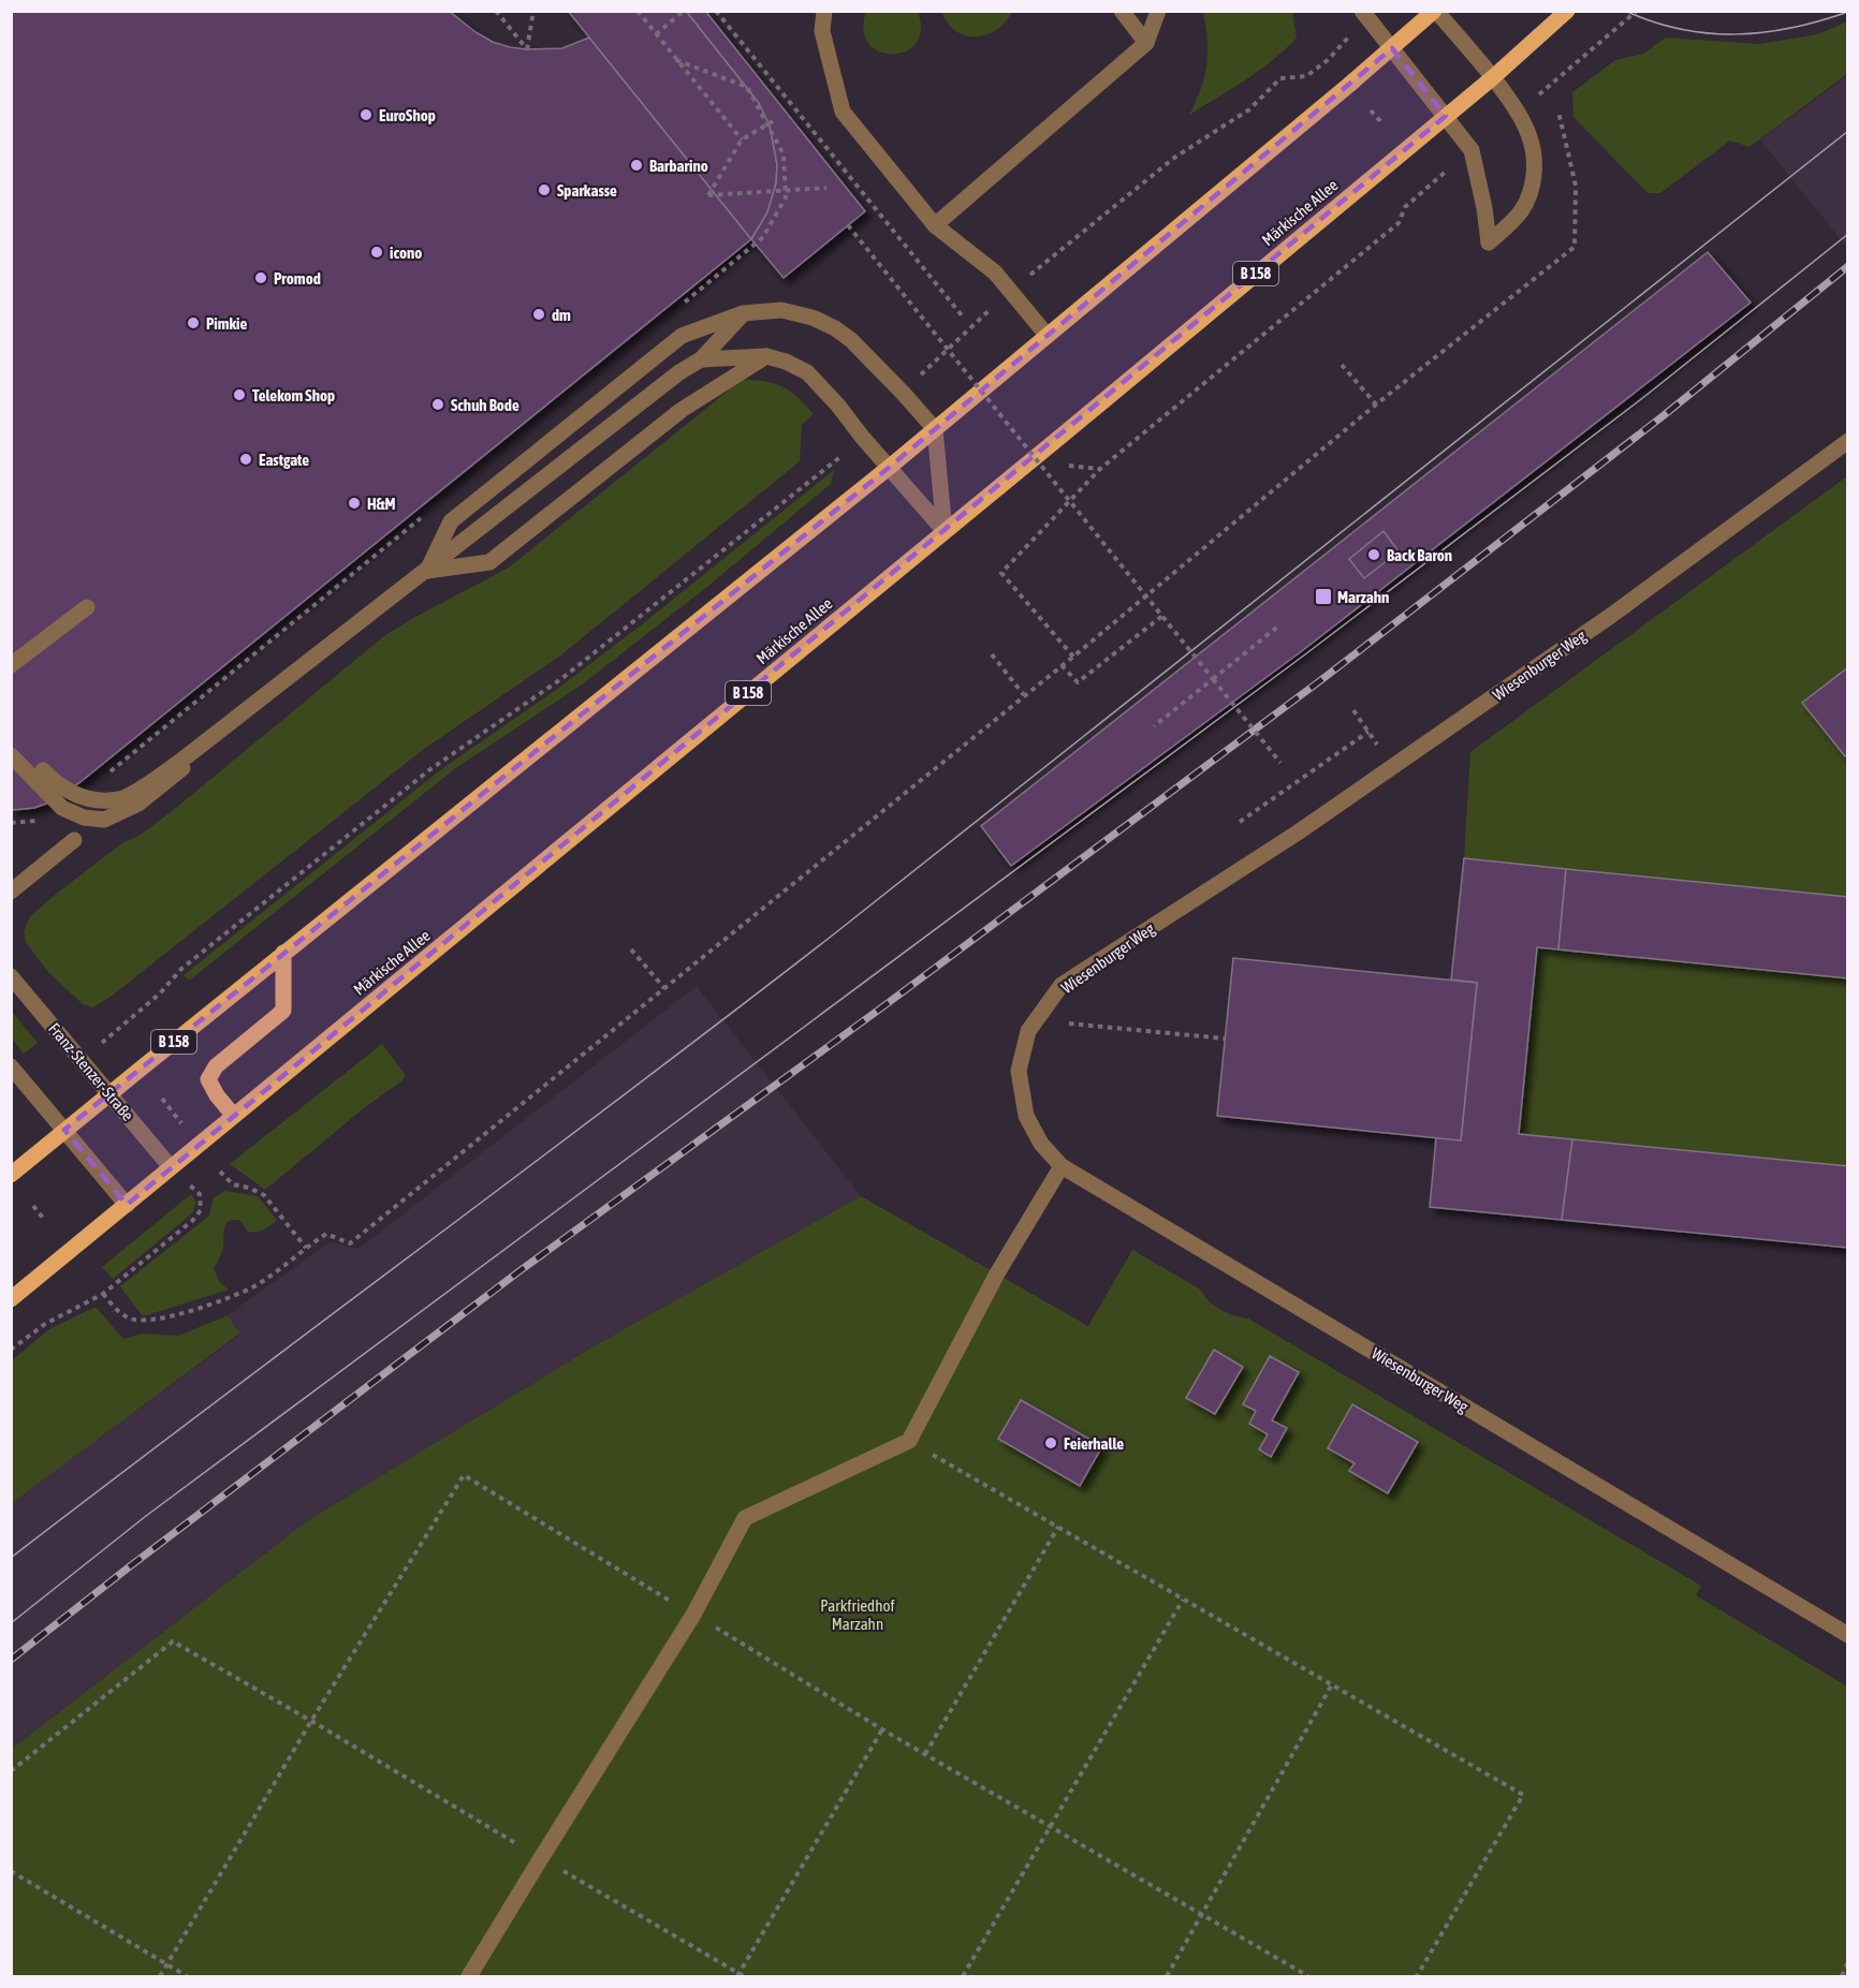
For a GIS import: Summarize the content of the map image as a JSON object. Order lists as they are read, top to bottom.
{
  "streets": {
    "main road": ["Märkische Allee", "B 158"],
    "street": ["Wiesenburger Weg", "Franz-Stenzer-Straße"]
  },
  "crossings": [
    ["Märkische Allee", "Franz-Stenzer-Straße"],
    ["B 158", "Franz-Stenzer-Straße"]
  ],
  "parks": ["Parkfriedhof Marzahn"],
  "places": {
    "other": [
      "EuroShop",
      "Barbarino",
      "Sparkasse",
      "icono",
      "Promod",
      "dm",
      "Pimkie",
      "Telekom Shop",
      "Schuh Bode",
      "Eastgate",
      "H&M",
      "Back Baron",
      "Feierhalle"
    ],
    "transit": ["Marzahn"]
  }
}
